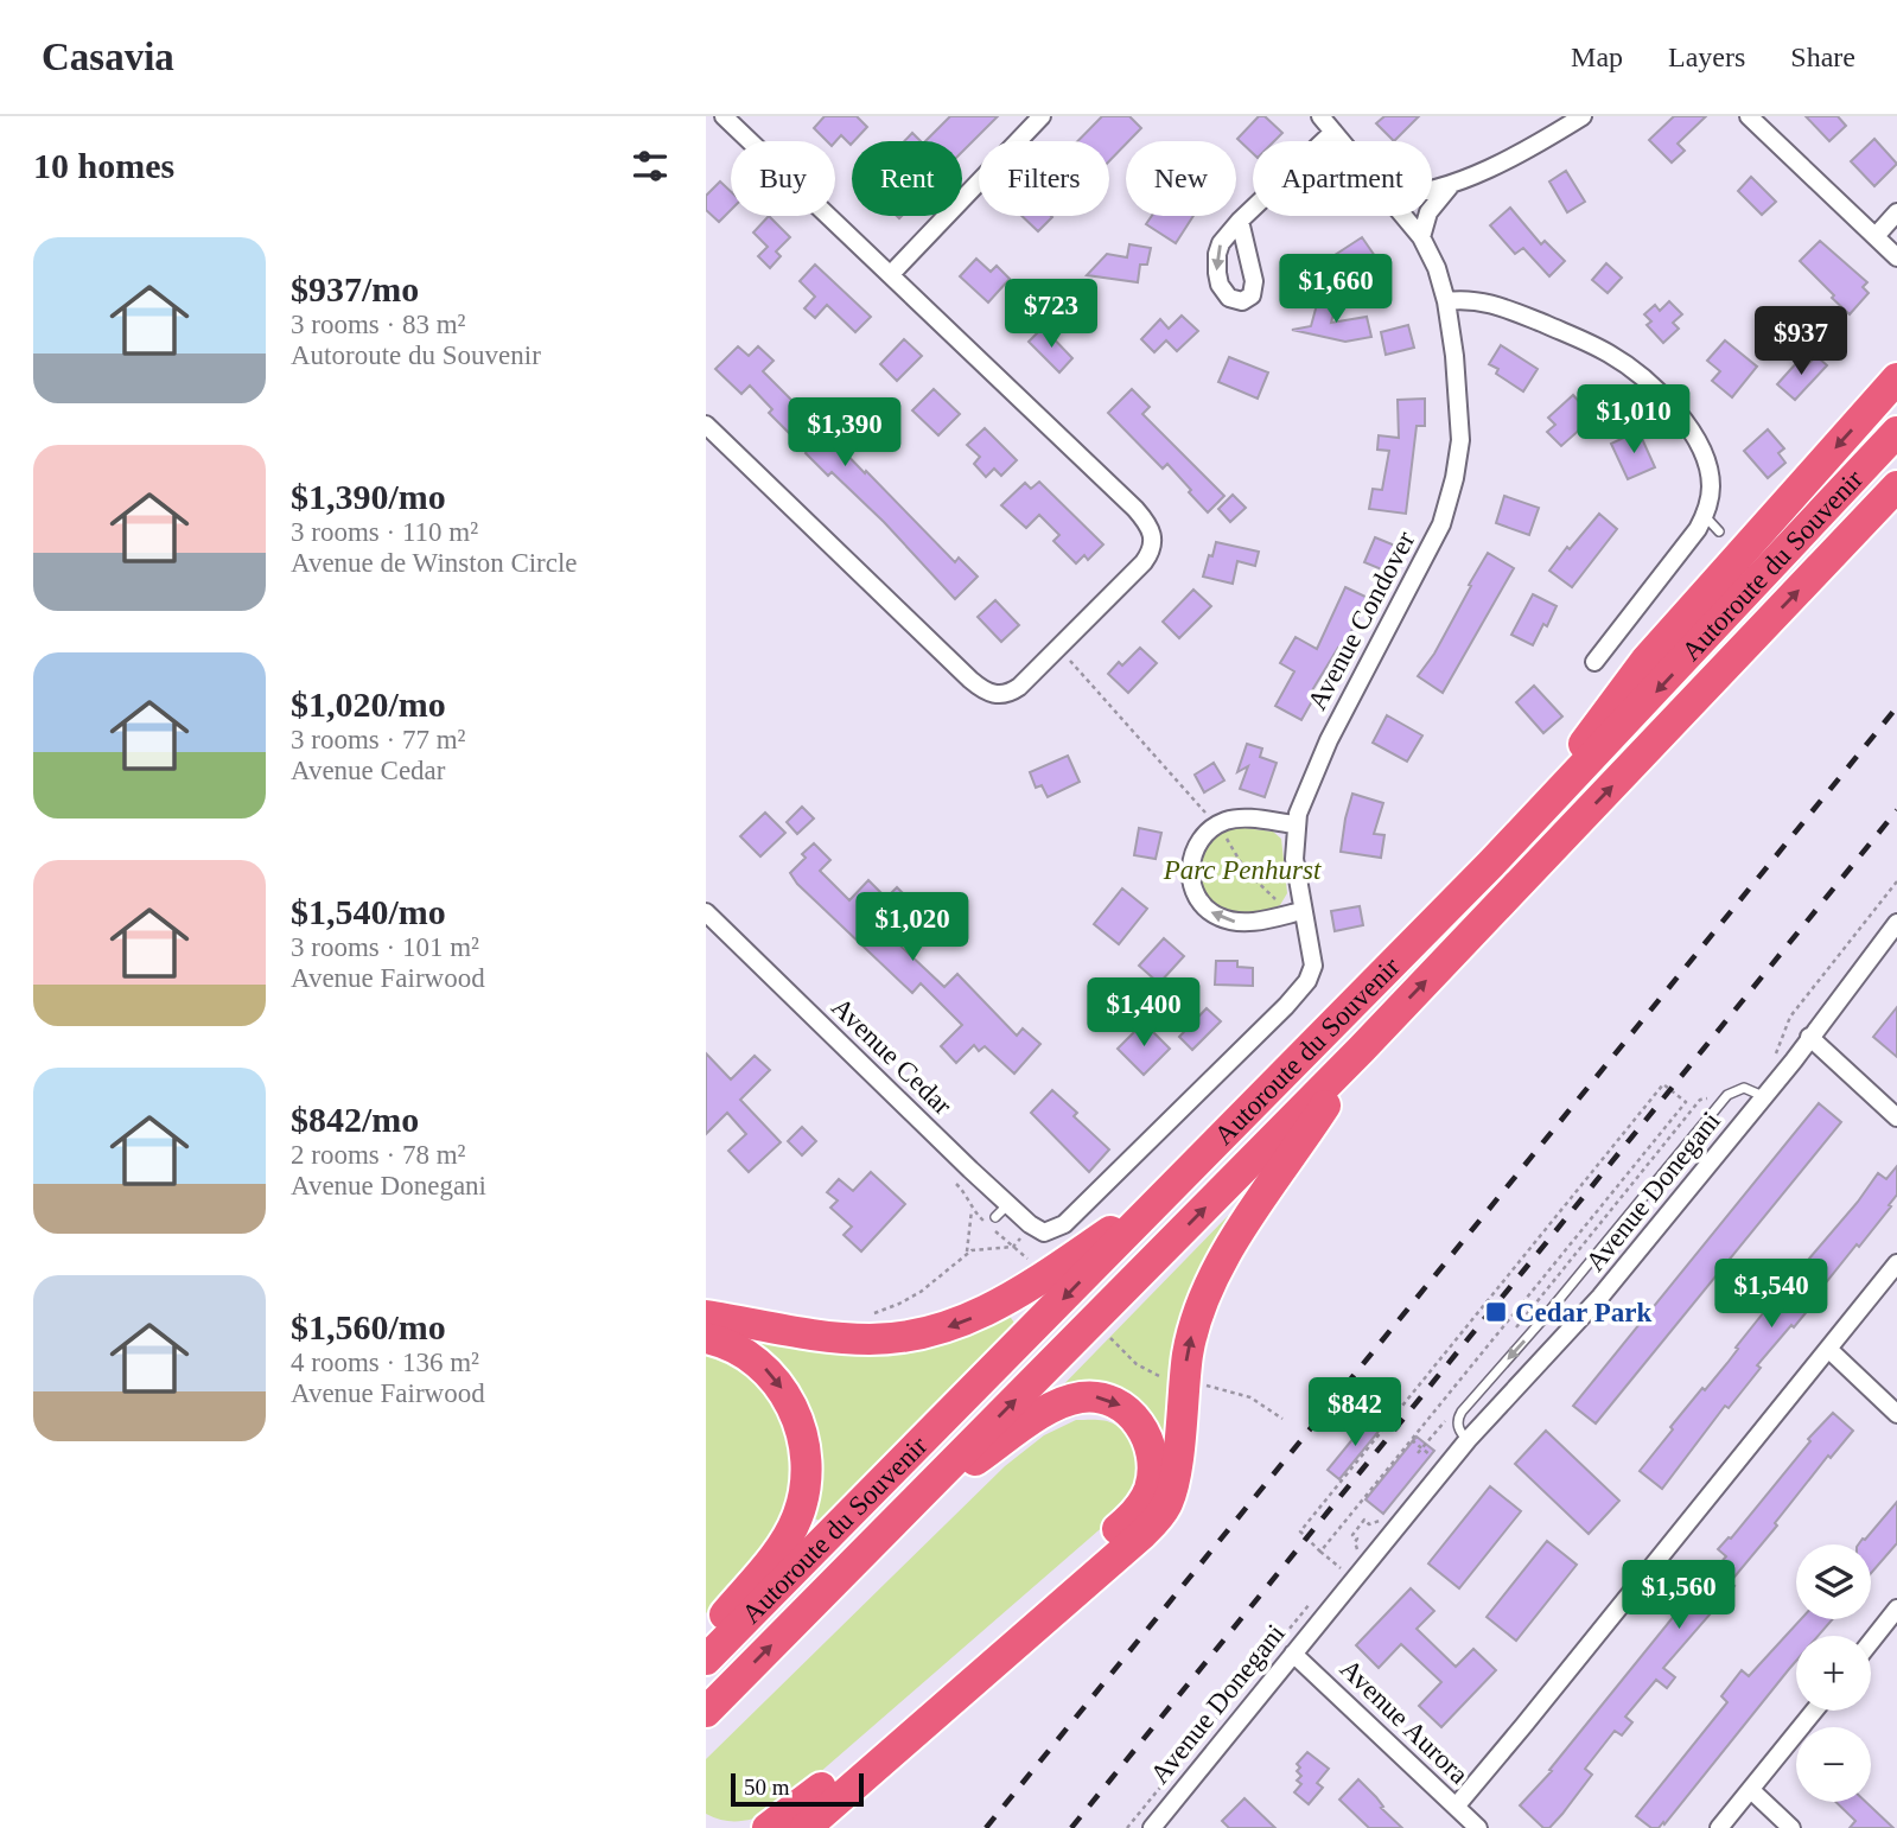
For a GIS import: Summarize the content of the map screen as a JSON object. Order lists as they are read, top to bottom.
{
  "streets": {
    "highway": ["Autoroute du Souvenir"],
    "street": [
      "Avenue Condover",
      "Avenue Cedar",
      "Avenue Donegani",
      "Avenue Aurora"
    ]
  },
  "crossings": [
    ["Avenue Condover", "Avenue Cedar"],
    ["Avenue Donegani", "Avenue Aurora"]
  ],
  "parks": ["Parc Penhurst"],
  "places": {
    "transit": ["Cedar Park"]
  },
  "scale_bar": "50 m",
  "page": {
    "header": "Casavia",
    "nav": ["Map", "Layers", "Share"],
    "heading": "10 homes",
    "chip": [
      "Buy",
      "Rent",
      "Filters",
      "New",
      "Apartment"
    ],
    "list": [
      {
        "name": "$937/mo",
        "note": "3 rooms · 83 m² · Autoroute du Souvenir"
      },
      {
        "name": "$1,390/mo",
        "note": "3 rooms · 110 m² · Avenue de Winston Circle"
      },
      {
        "name": "$1,020/mo",
        "note": "3 rooms · 77 m² · Avenue Cedar"
      },
      {
        "name": "$1,540/mo",
        "note": "3 rooms · 101 m² · Avenue Fairwood"
      },
      {
        "name": "$842/mo",
        "note": "2 rooms · 78 m² · Avenue Donegani"
      },
      {
        "name": "$1,560/mo",
        "note": "4 rooms · 136 m² · Avenue Fairwood"
      }
    ],
    "price": [
      "$1,660",
      "$723",
      "$937",
      "$1,010",
      "$1,390",
      "$1,020",
      "$1,400",
      "$1,540",
      "$842",
      "$1,560"
    ],
    "map_buttons": ["+", "−"],
    "scale": "50 m"
  }
}
